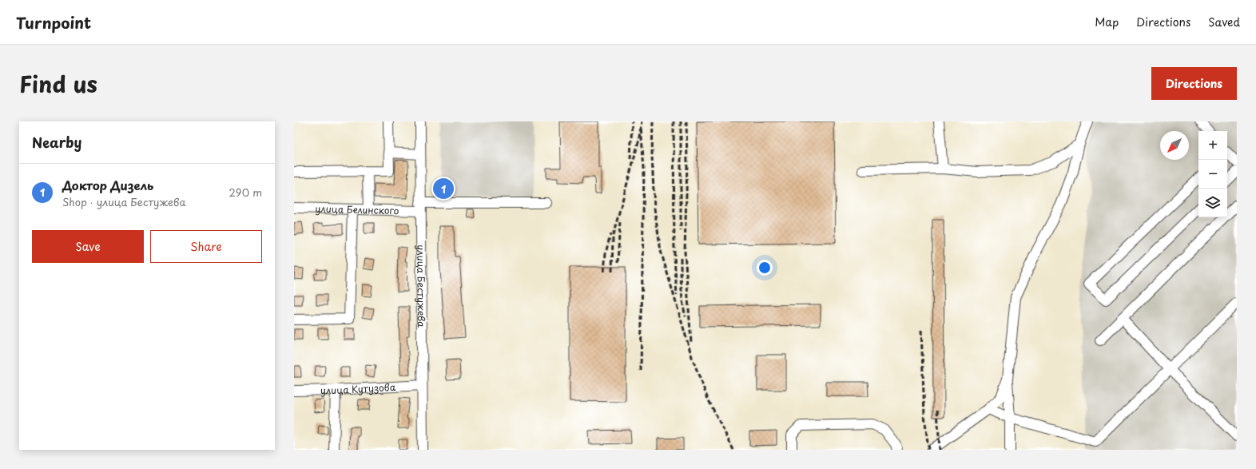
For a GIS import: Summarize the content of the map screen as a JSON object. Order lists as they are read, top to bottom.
{
  "streets": {
    "street": ["улица Белинского", "улица Бестужева", "улица Кутузова"]
  },
  "crossings": [
    ["улица Белинского", "улица Бестужева"],
    ["улица Бестужева", "улица Кутузова"]
  ],
  "north": "bottom left",
  "page": {
    "header": "Turnpoint",
    "nav": ["Map", "Directions", "Saved"],
    "title": "Find us",
    "buttons": [
      "Directions",
      ["Save", "Share"]
    ],
    "heading": "Nearby",
    "map_buttons": ["+", "−"],
    "list": [
      {
        "mark": "1",
        "name": "Доктор Дизель",
        "note": "Shop · улица Бестужева",
        "value": "290 m"
      }
    ],
    "pins": "1"
  }
}
